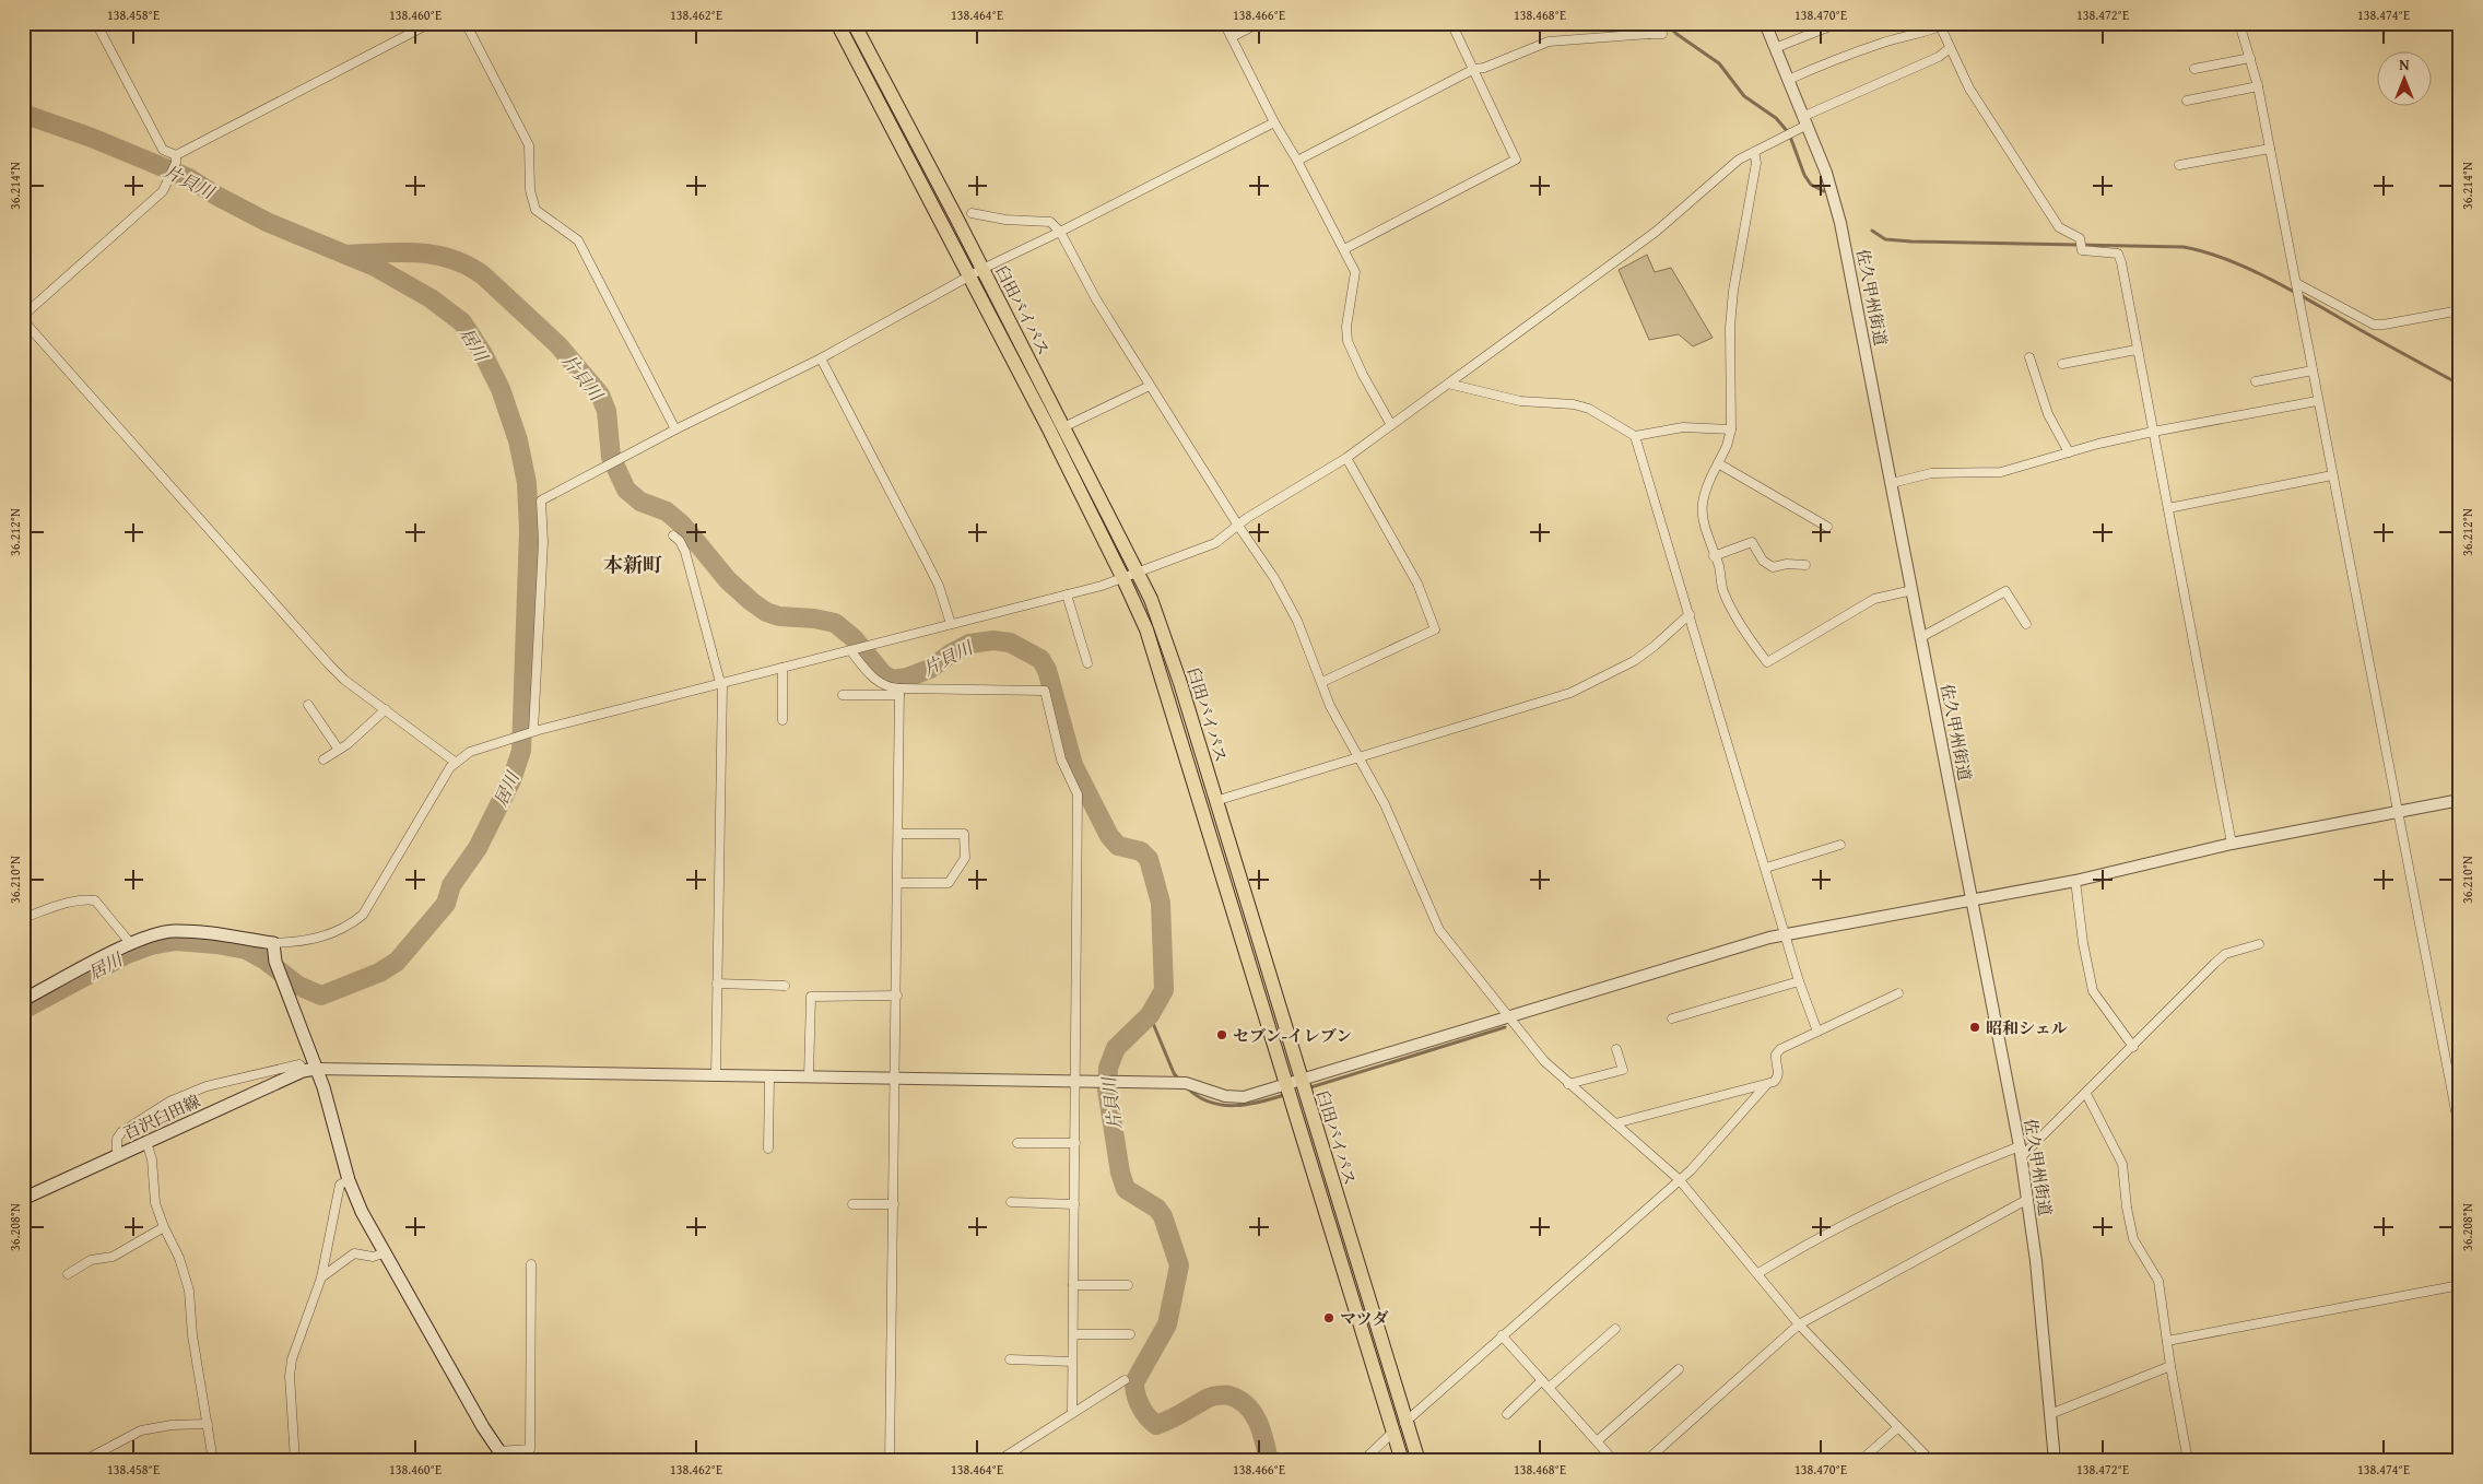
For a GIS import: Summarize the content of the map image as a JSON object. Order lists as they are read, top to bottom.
{
  "streets": {
    "highway": ["臼田バイパス"],
    "main road": ["百沢臼田線"],
    "street": ["佐久甲州街道"]
  },
  "districts": ["本新町"],
  "water": ["片貝川", "居川"],
  "places": ["昭和シェル", "セブン-イレブン", "マツダ"],
  "north": "top",
  "coordinates": [
    "138.458°E",
    "138.460°E",
    "138.462°E",
    "138.464°E",
    "138.466°E",
    "138.468°E",
    "138.470°E",
    "138.472°E",
    "138.474°E",
    "36.214°N",
    "36.212°N",
    "36.210°N",
    "36.208°N"
  ]
}
